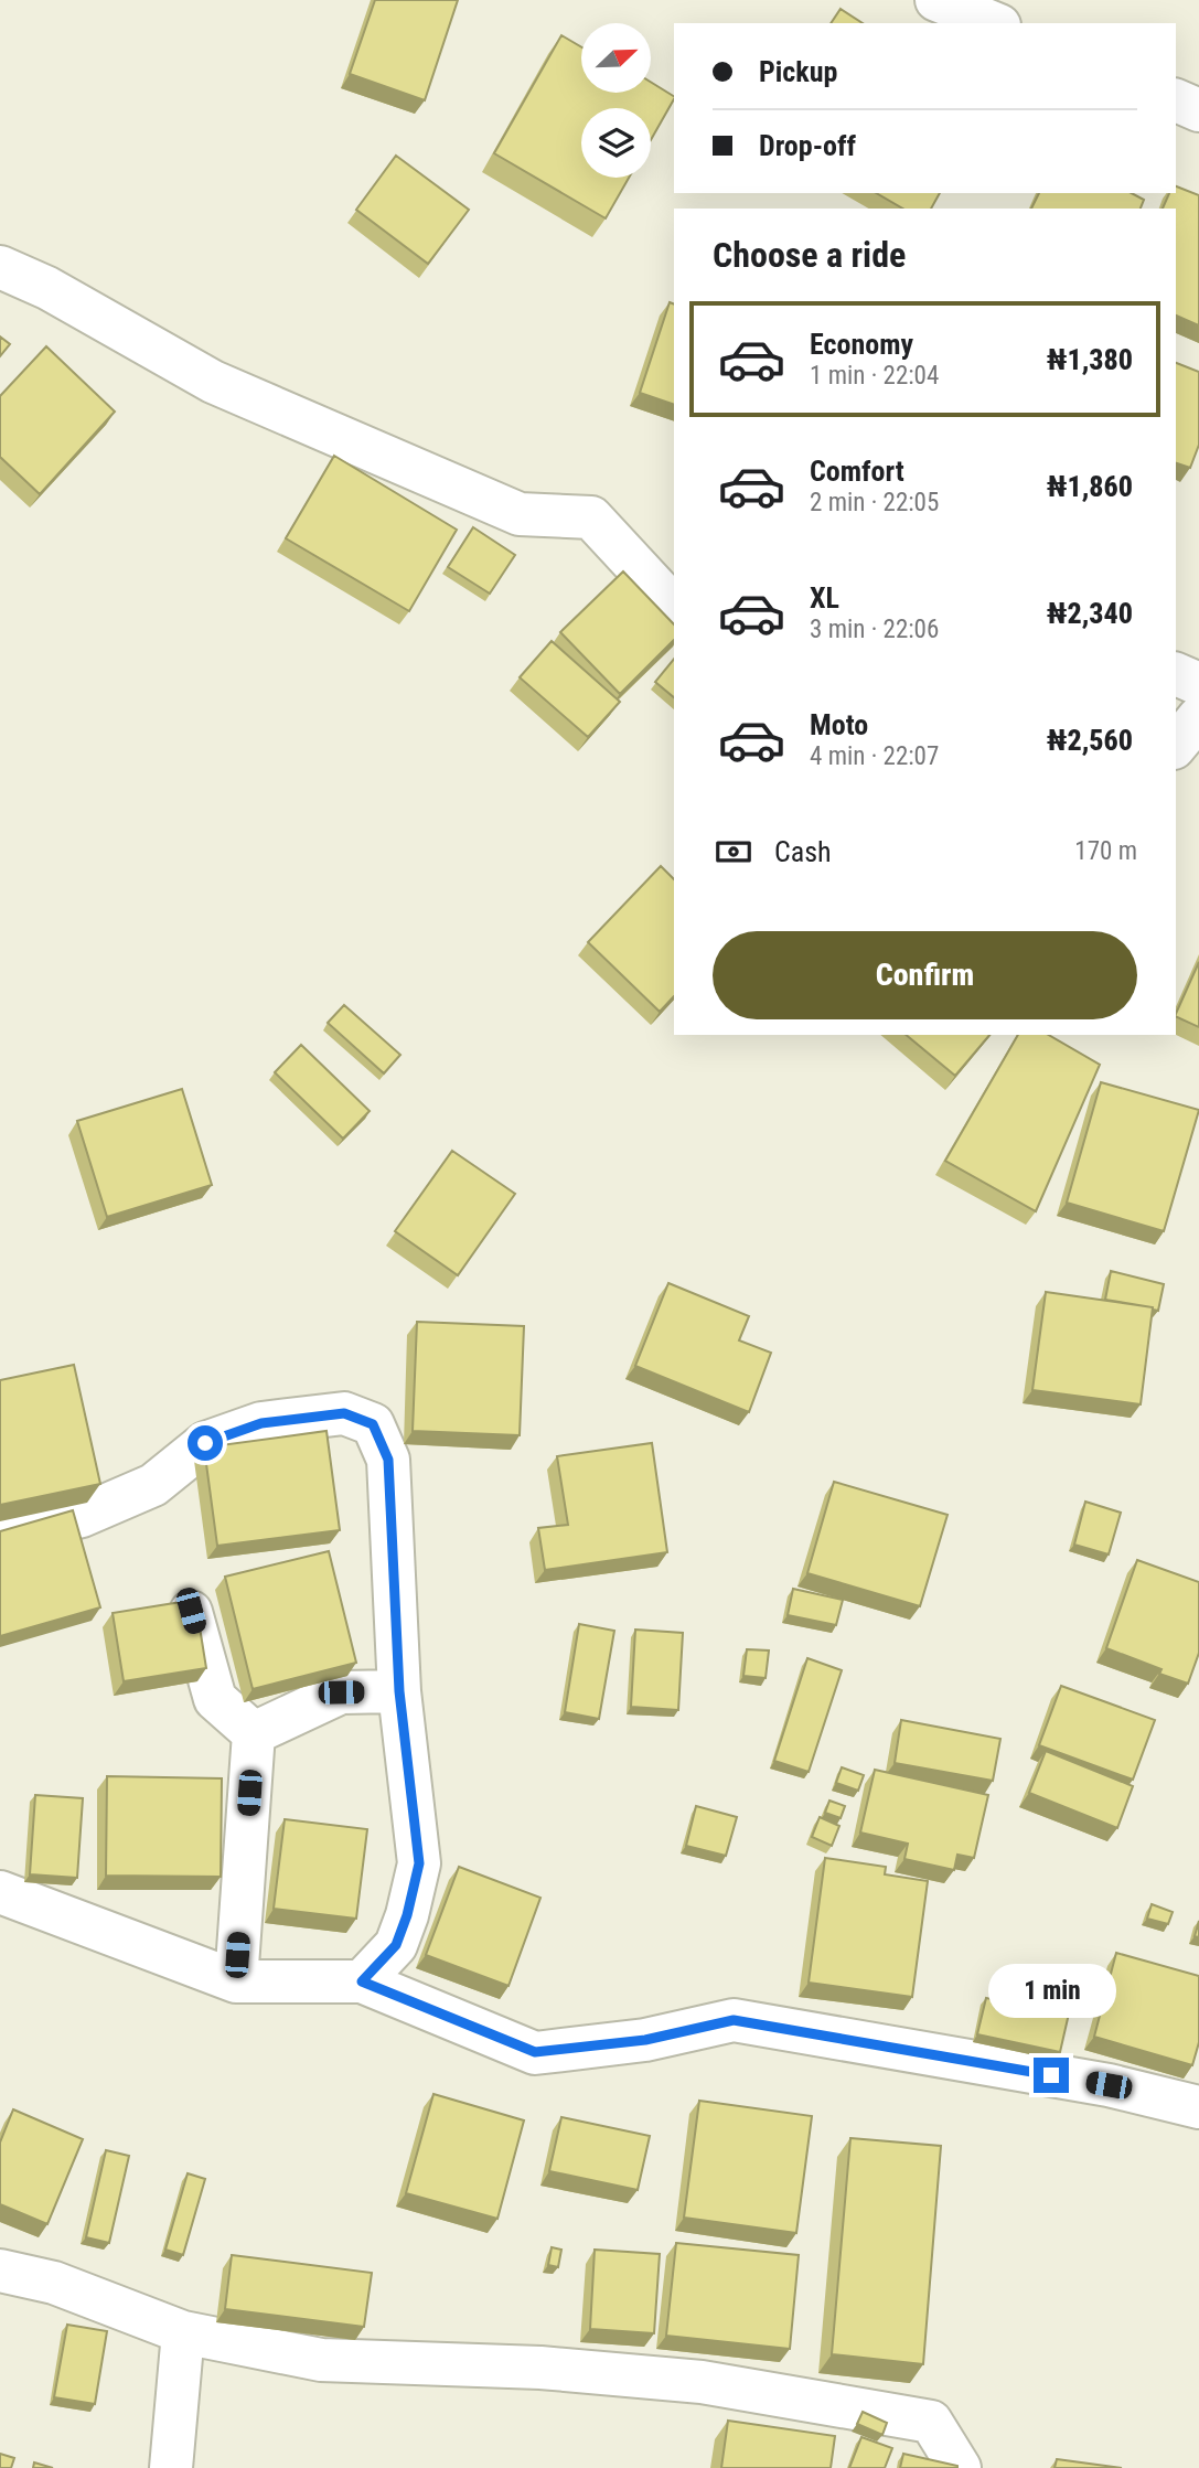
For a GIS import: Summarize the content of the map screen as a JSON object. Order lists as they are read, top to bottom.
{
  "north": "top right",
  "page": {
    "banner": ["Pickup", "Drop-off"],
    "heading": "Choose a ride",
    "list": [
      {
        "name": "Economy",
        "note": "1 min · 22:04",
        "value": "₦1,380"
      },
      {
        "name": "Comfort",
        "note": "2 min · 22:05",
        "value": "₦1,860"
      },
      {
        "name": "XL",
        "note": "3 min · 22:06",
        "value": "₦2,340"
      },
      {
        "name": "Moto",
        "note": "4 min · 22:07",
        "value": "₦2,560"
      }
    ],
    "pay": ["Cash", "170 m"],
    "buttons": "Confirm",
    "bubble": "1 min"
  }
}
